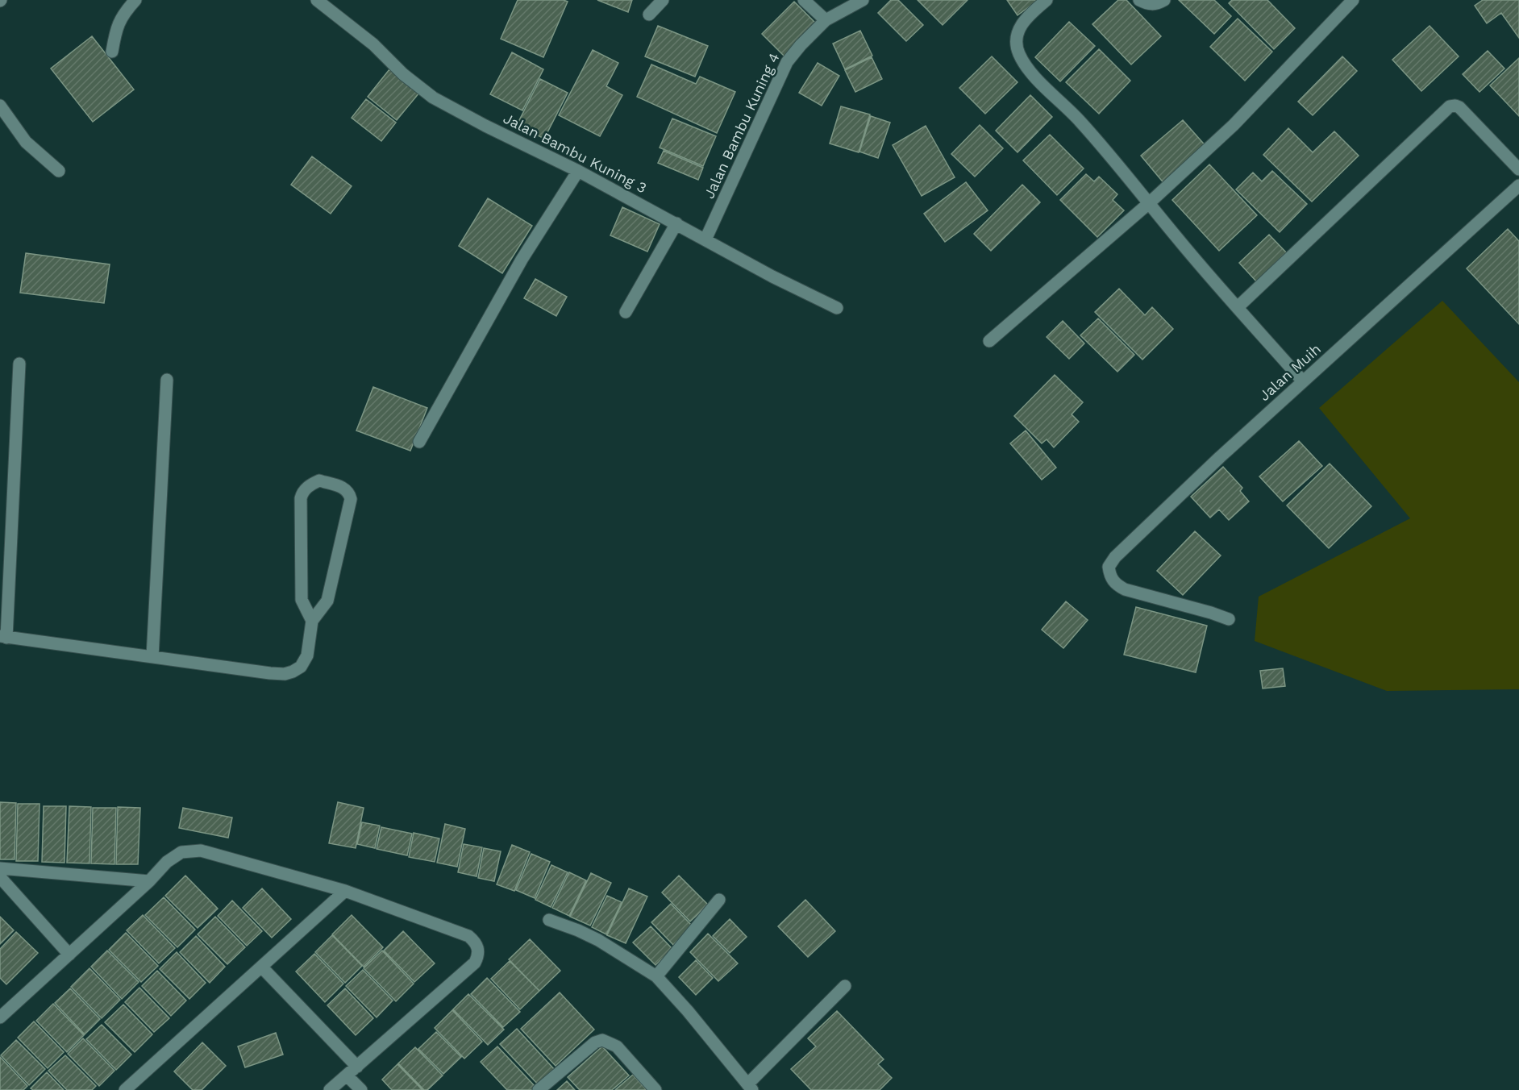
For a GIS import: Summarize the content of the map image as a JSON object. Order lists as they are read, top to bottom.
{
  "streets": {
    "street": ["Jalan Bambu Kuning 4", "Jalan Bambu Kuning 3", "Jalan Muih"]
  },
  "crossings": [
    ["Jalan Bambu Kuning 4", "Jalan Bambu Kuning 3"]
  ]
}
